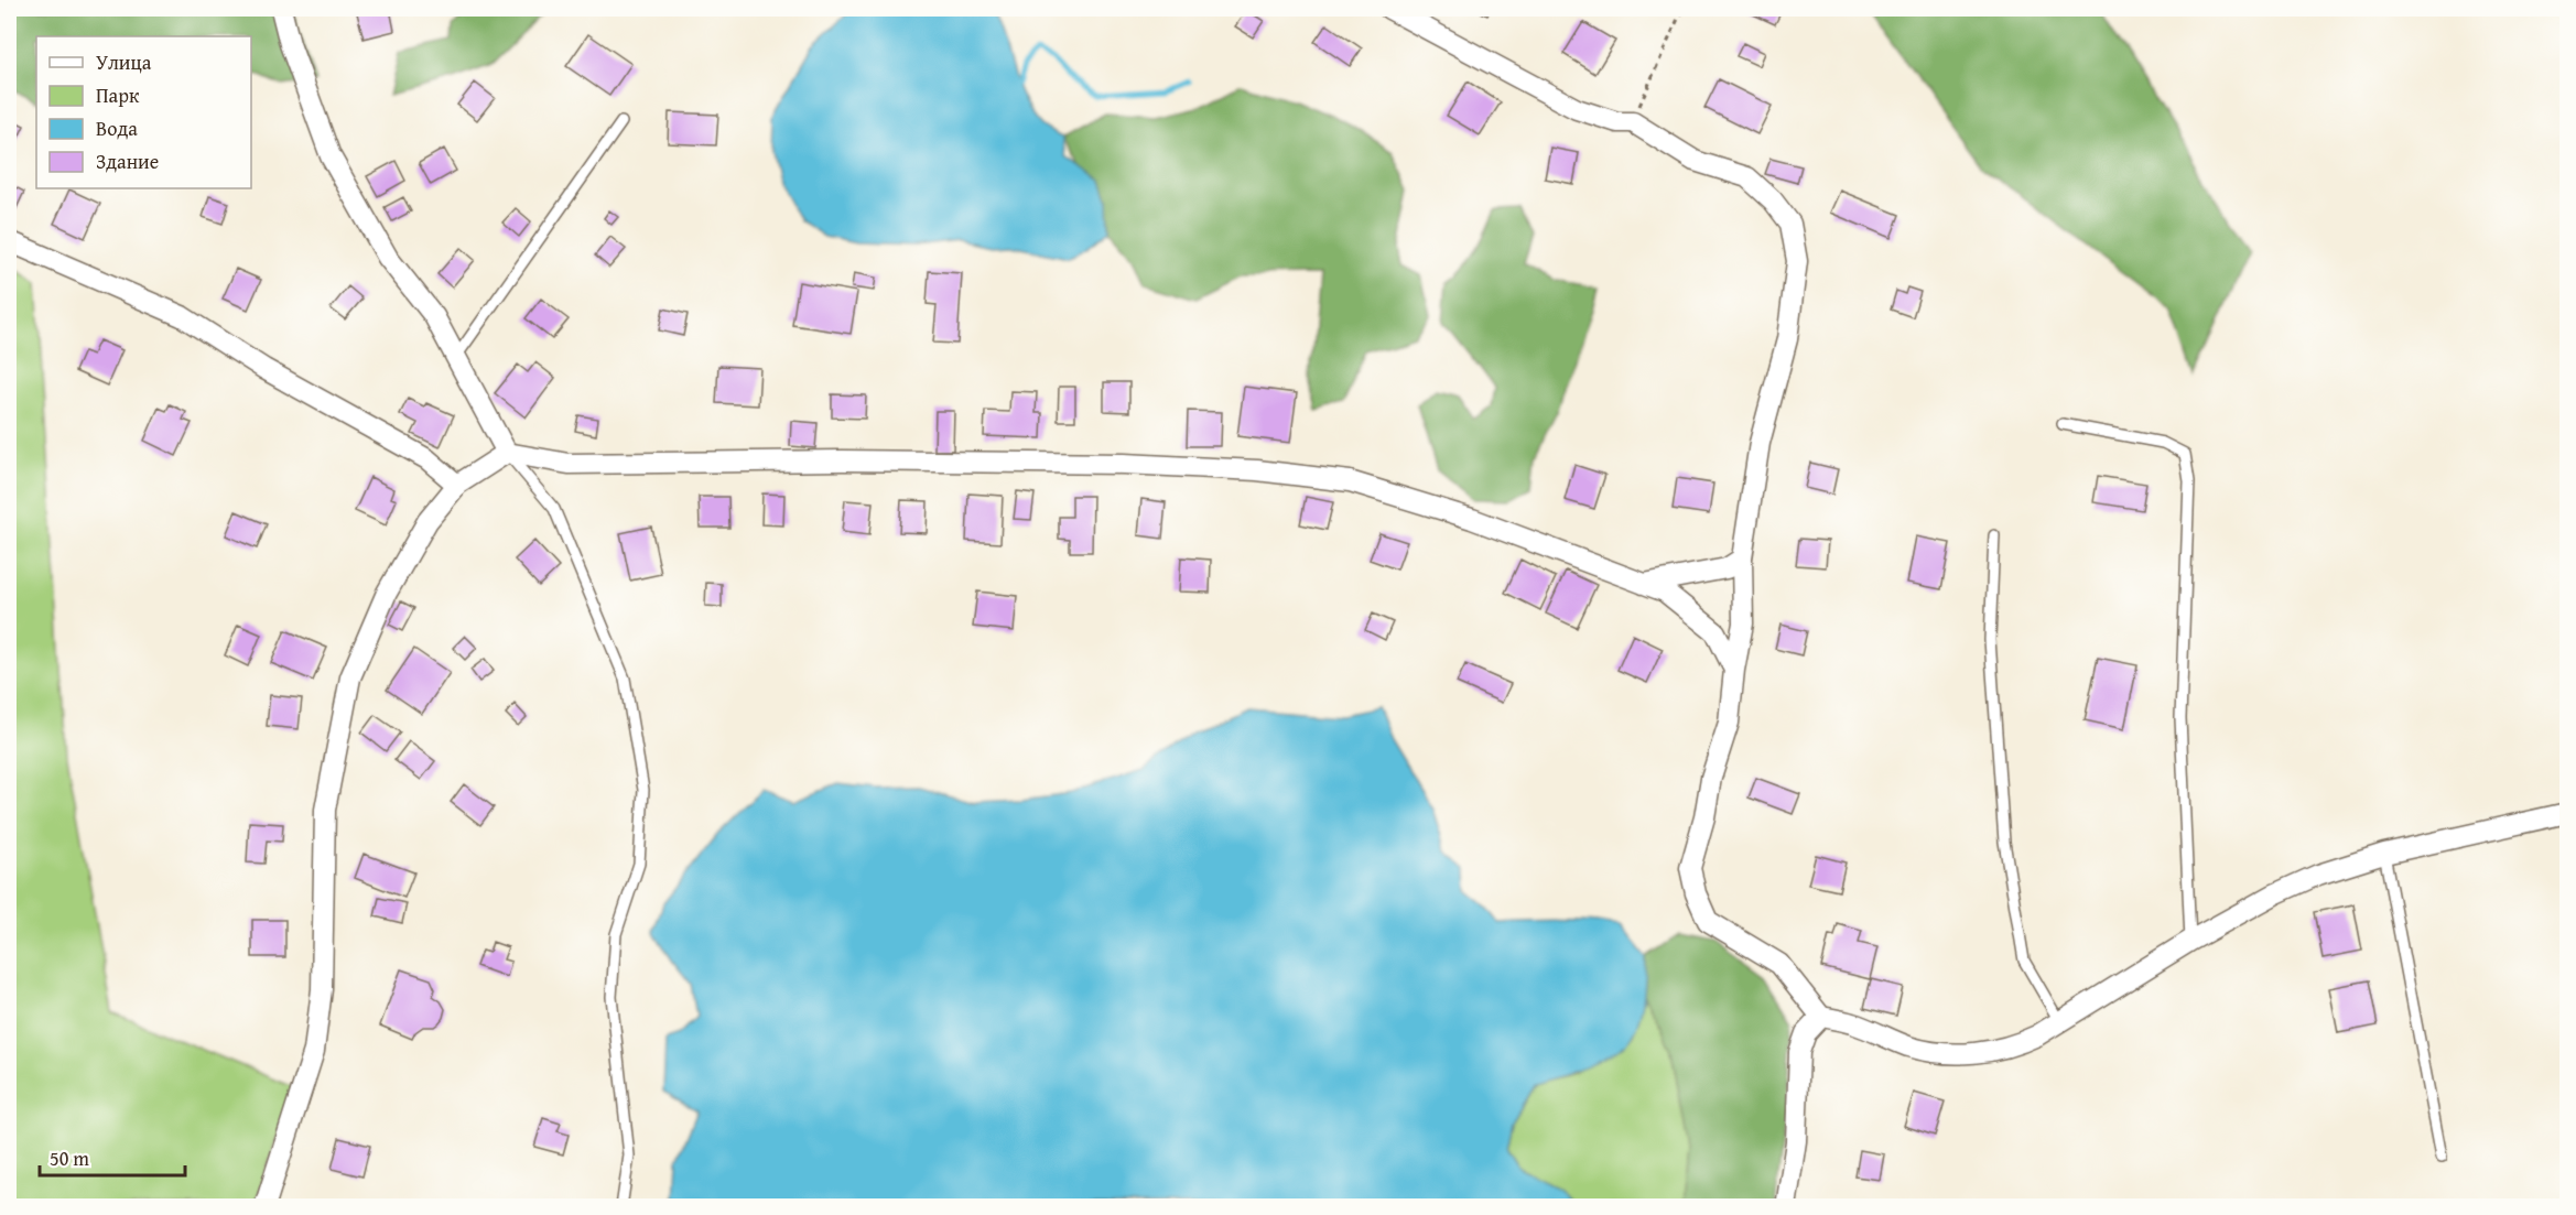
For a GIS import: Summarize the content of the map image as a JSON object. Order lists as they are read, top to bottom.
{
  "legend": [
    "Улица",
    "Парк",
    "Вода",
    "Здание"
  ],
  "scale_bar": "50 m"
}
